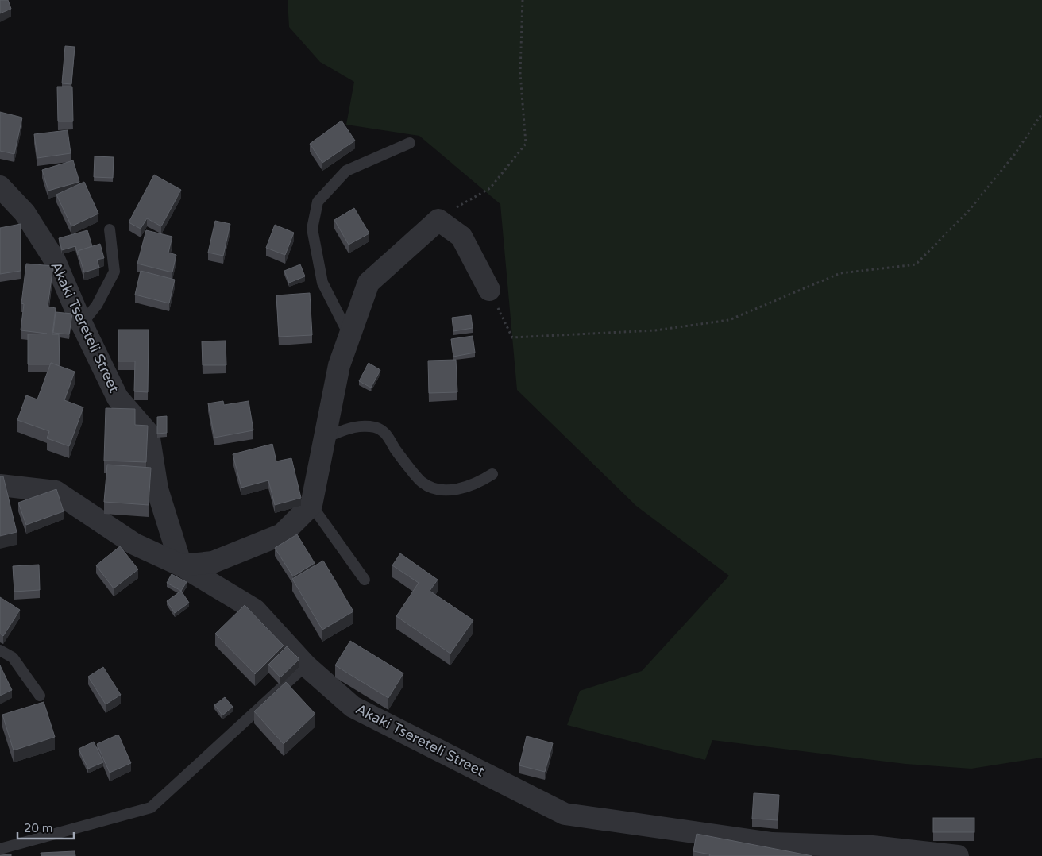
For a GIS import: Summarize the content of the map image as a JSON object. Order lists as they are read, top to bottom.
{
  "streets": {
    "street": ["Akaki Tsereteli Street"]
  },
  "scale_bar": "20 m"
}
